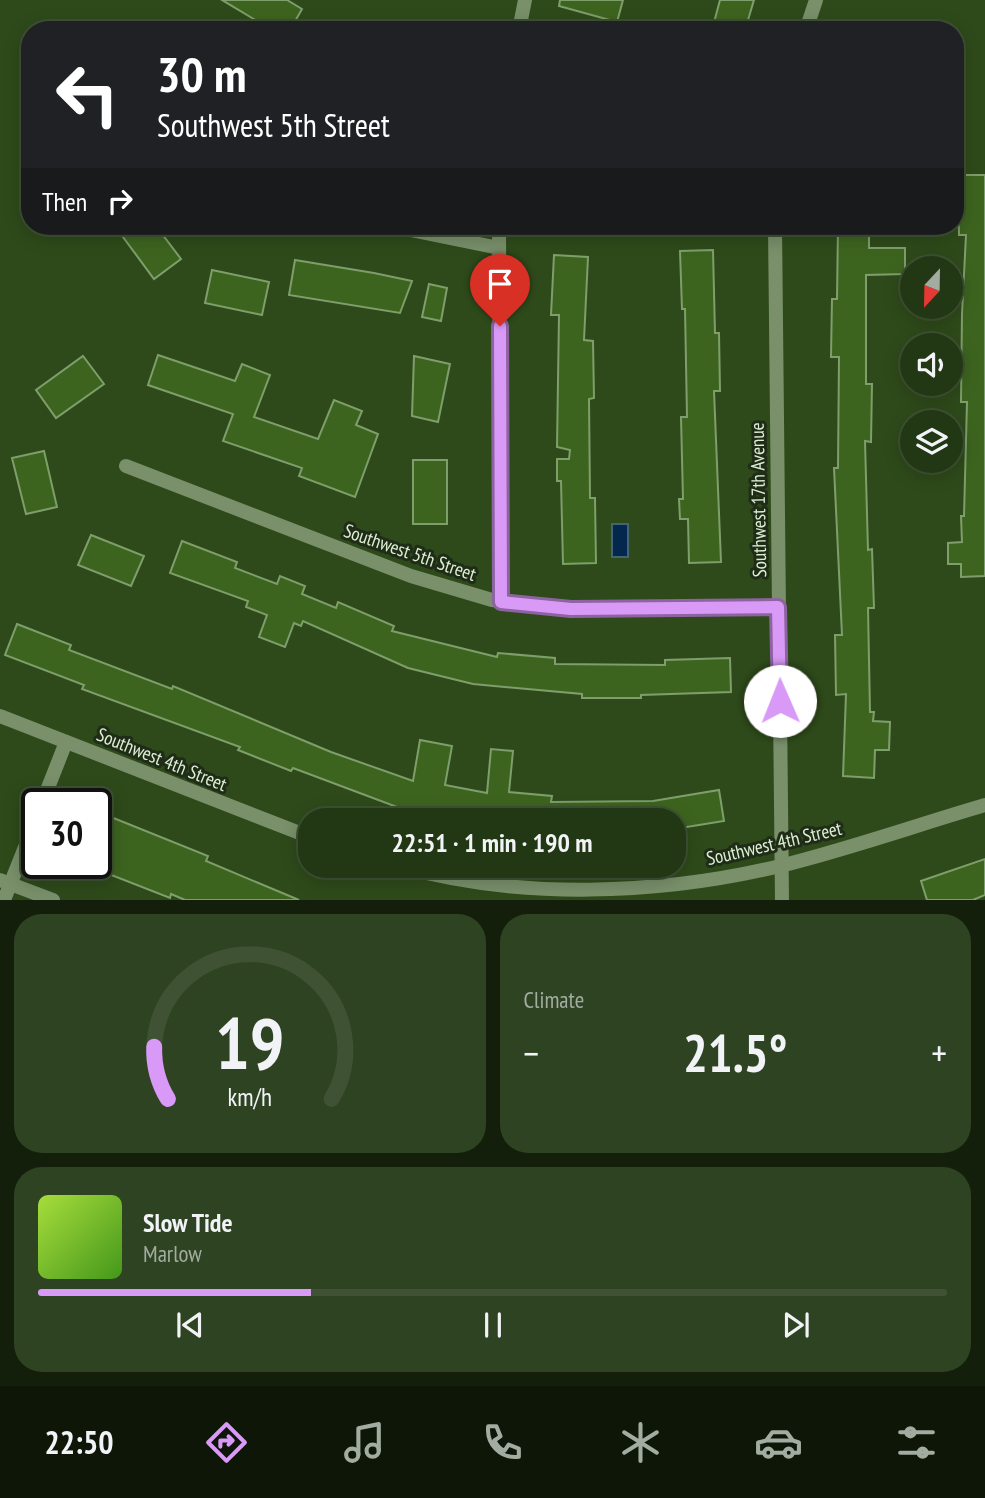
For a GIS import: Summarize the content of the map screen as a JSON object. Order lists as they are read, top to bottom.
{
  "streets": {
    "street": ["Southwest 17th Avenue", "Southwest 5th Street", "Southwest 4th Street"]
  },
  "crossings": [
    ["Southwest 17th Avenue", "Southwest 5th Street"],
    ["Southwest 17th Avenue", "Southwest 4th Street"]
  ],
  "north": "bottom",
  "page": {
    "turn": ["30 m", "Southwest 5th Street"],
    "then": "Then",
    "limit": "30",
    "trip": "22:51 · 1 min · 190 m",
    "tile": "Climate",
    "heat": ["−", "21.5°", "+"],
    "song": ["Slow Tide", "Marlow"],
    "tabs": "22:50",
    "gauge": ["19", "km/h"]
  }
}
